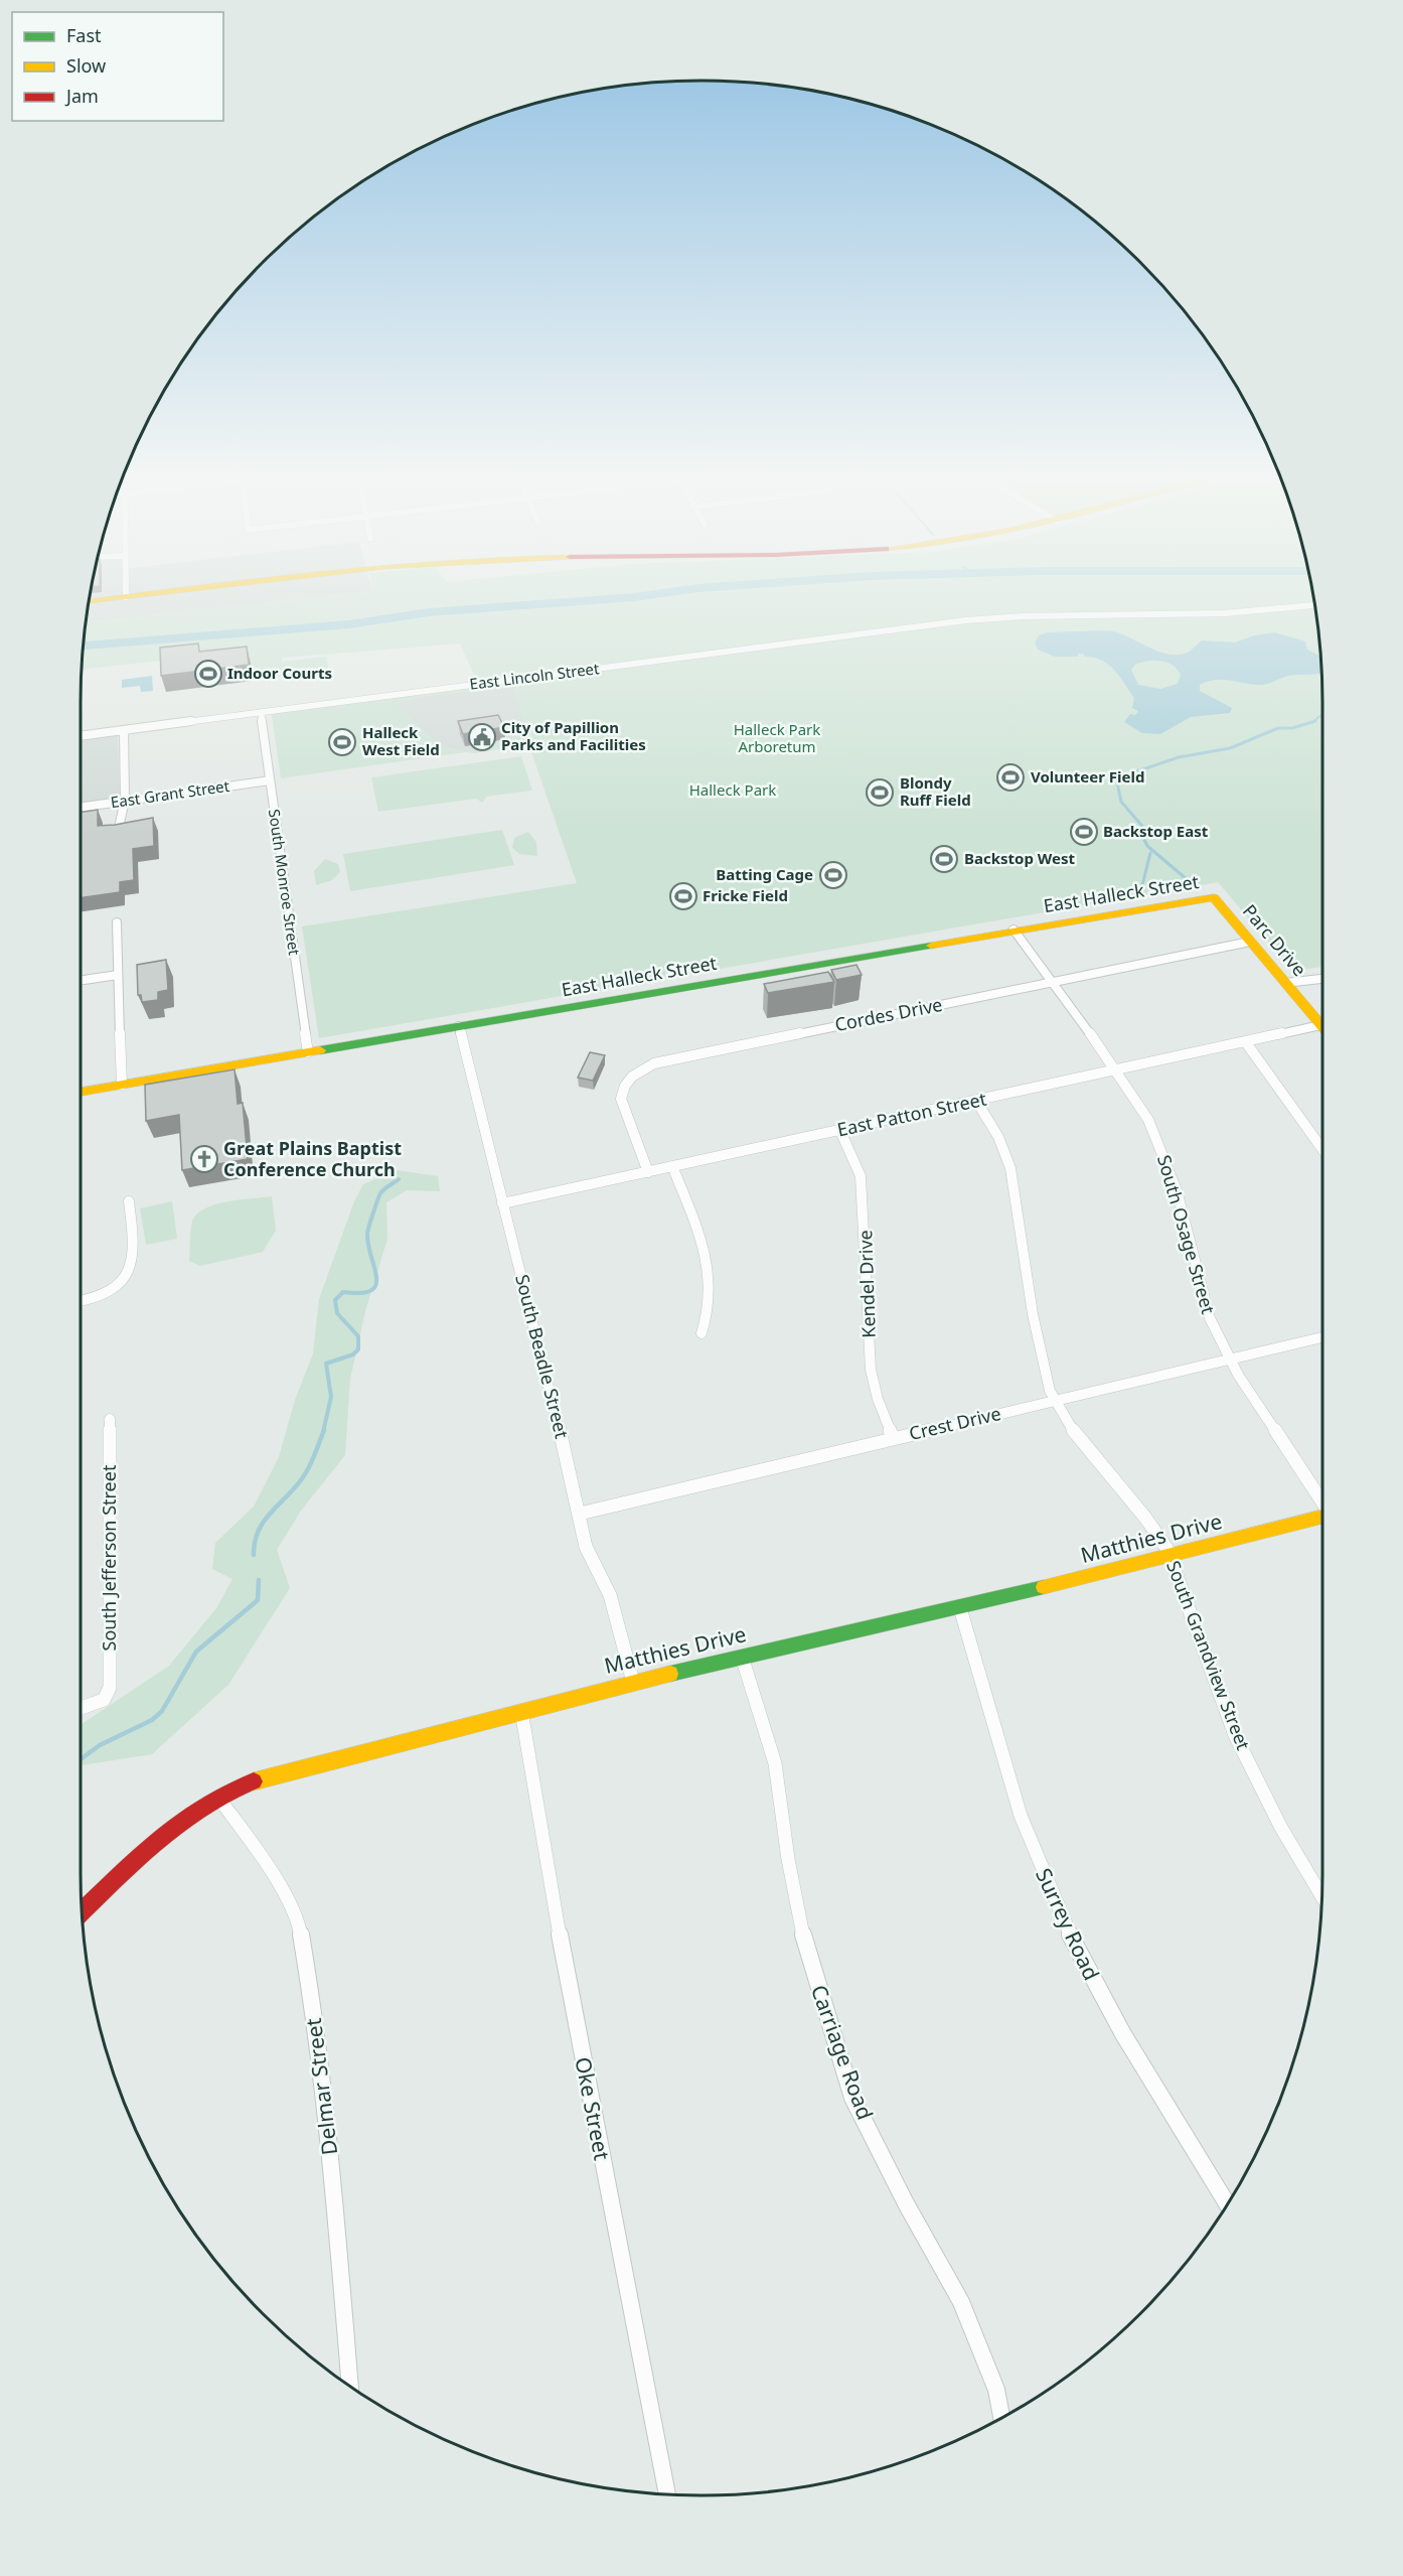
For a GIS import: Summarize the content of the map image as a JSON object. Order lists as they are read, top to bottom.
{
  "streets": {
    "street": [
      "East Lincoln Street",
      "East Grant Street",
      "South Monroe Street",
      "East Halleck Street",
      "Parc Drive",
      "Cordes Drive",
      "East Patton Street",
      "South Osage Street",
      "Kendel Drive",
      "South Beadle Street",
      "Crest Drive",
      "Matthies Drive",
      "South Jefferson Street",
      "South Grandview Street",
      "Surrey Road",
      "Carriage Road",
      "Delmar Street",
      "Oke Street"
    ]
  },
  "crossings": [
    ["East Lincoln Street", "South Monroe Street"],
    ["East Grant Street", "South Monroe Street"],
    ["South Monroe Street", "East Halleck Street"],
    ["East Halleck Street", "Parc Drive"],
    ["East Halleck Street", "South Osage Street"],
    ["East Halleck Street", "South Beadle Street"],
    ["Parc Drive", "Cordes Drive"],
    ["Cordes Drive", "East Patton Street"],
    ["Cordes Drive", "South Osage Street"],
    ["East Patton Street", "South Osage Street"],
    ["East Patton Street", "Kendel Drive"],
    ["East Patton Street", "South Beadle Street"],
    ["East Patton Street", "South Grandview Street"],
    ["South Osage Street", "Crest Drive"],
    ["Kendel Drive", "Crest Drive"],
    ["South Beadle Street", "Crest Drive"],
    ["South Beadle Street", "Matthies Drive"],
    ["Crest Drive", "South Grandview Street"],
    ["Matthies Drive", "South Grandview Street"],
    ["Matthies Drive", "Surrey Road"],
    ["Matthies Drive", "Carriage Road"],
    ["Matthies Drive", "Delmar Street"],
    ["Matthies Drive", "Oke Street"]
  ],
  "parks": ["Halleck Park Arboretum", "Halleck Park"],
  "places": {
    "sports": [
      "Indoor Courts",
      "Halleck West Field",
      "Volunteer Field",
      "Blondy Ruff Field",
      "Backstop East",
      "Backstop West",
      "Batting Cage",
      "Fricke Field"
    ],
    "public building": ["City of Papillion Parks and Facilities"],
    "church": ["Great Plains Baptist Conference Church"]
  },
  "legend": ["Fast", "Slow", "Jam"]
}
